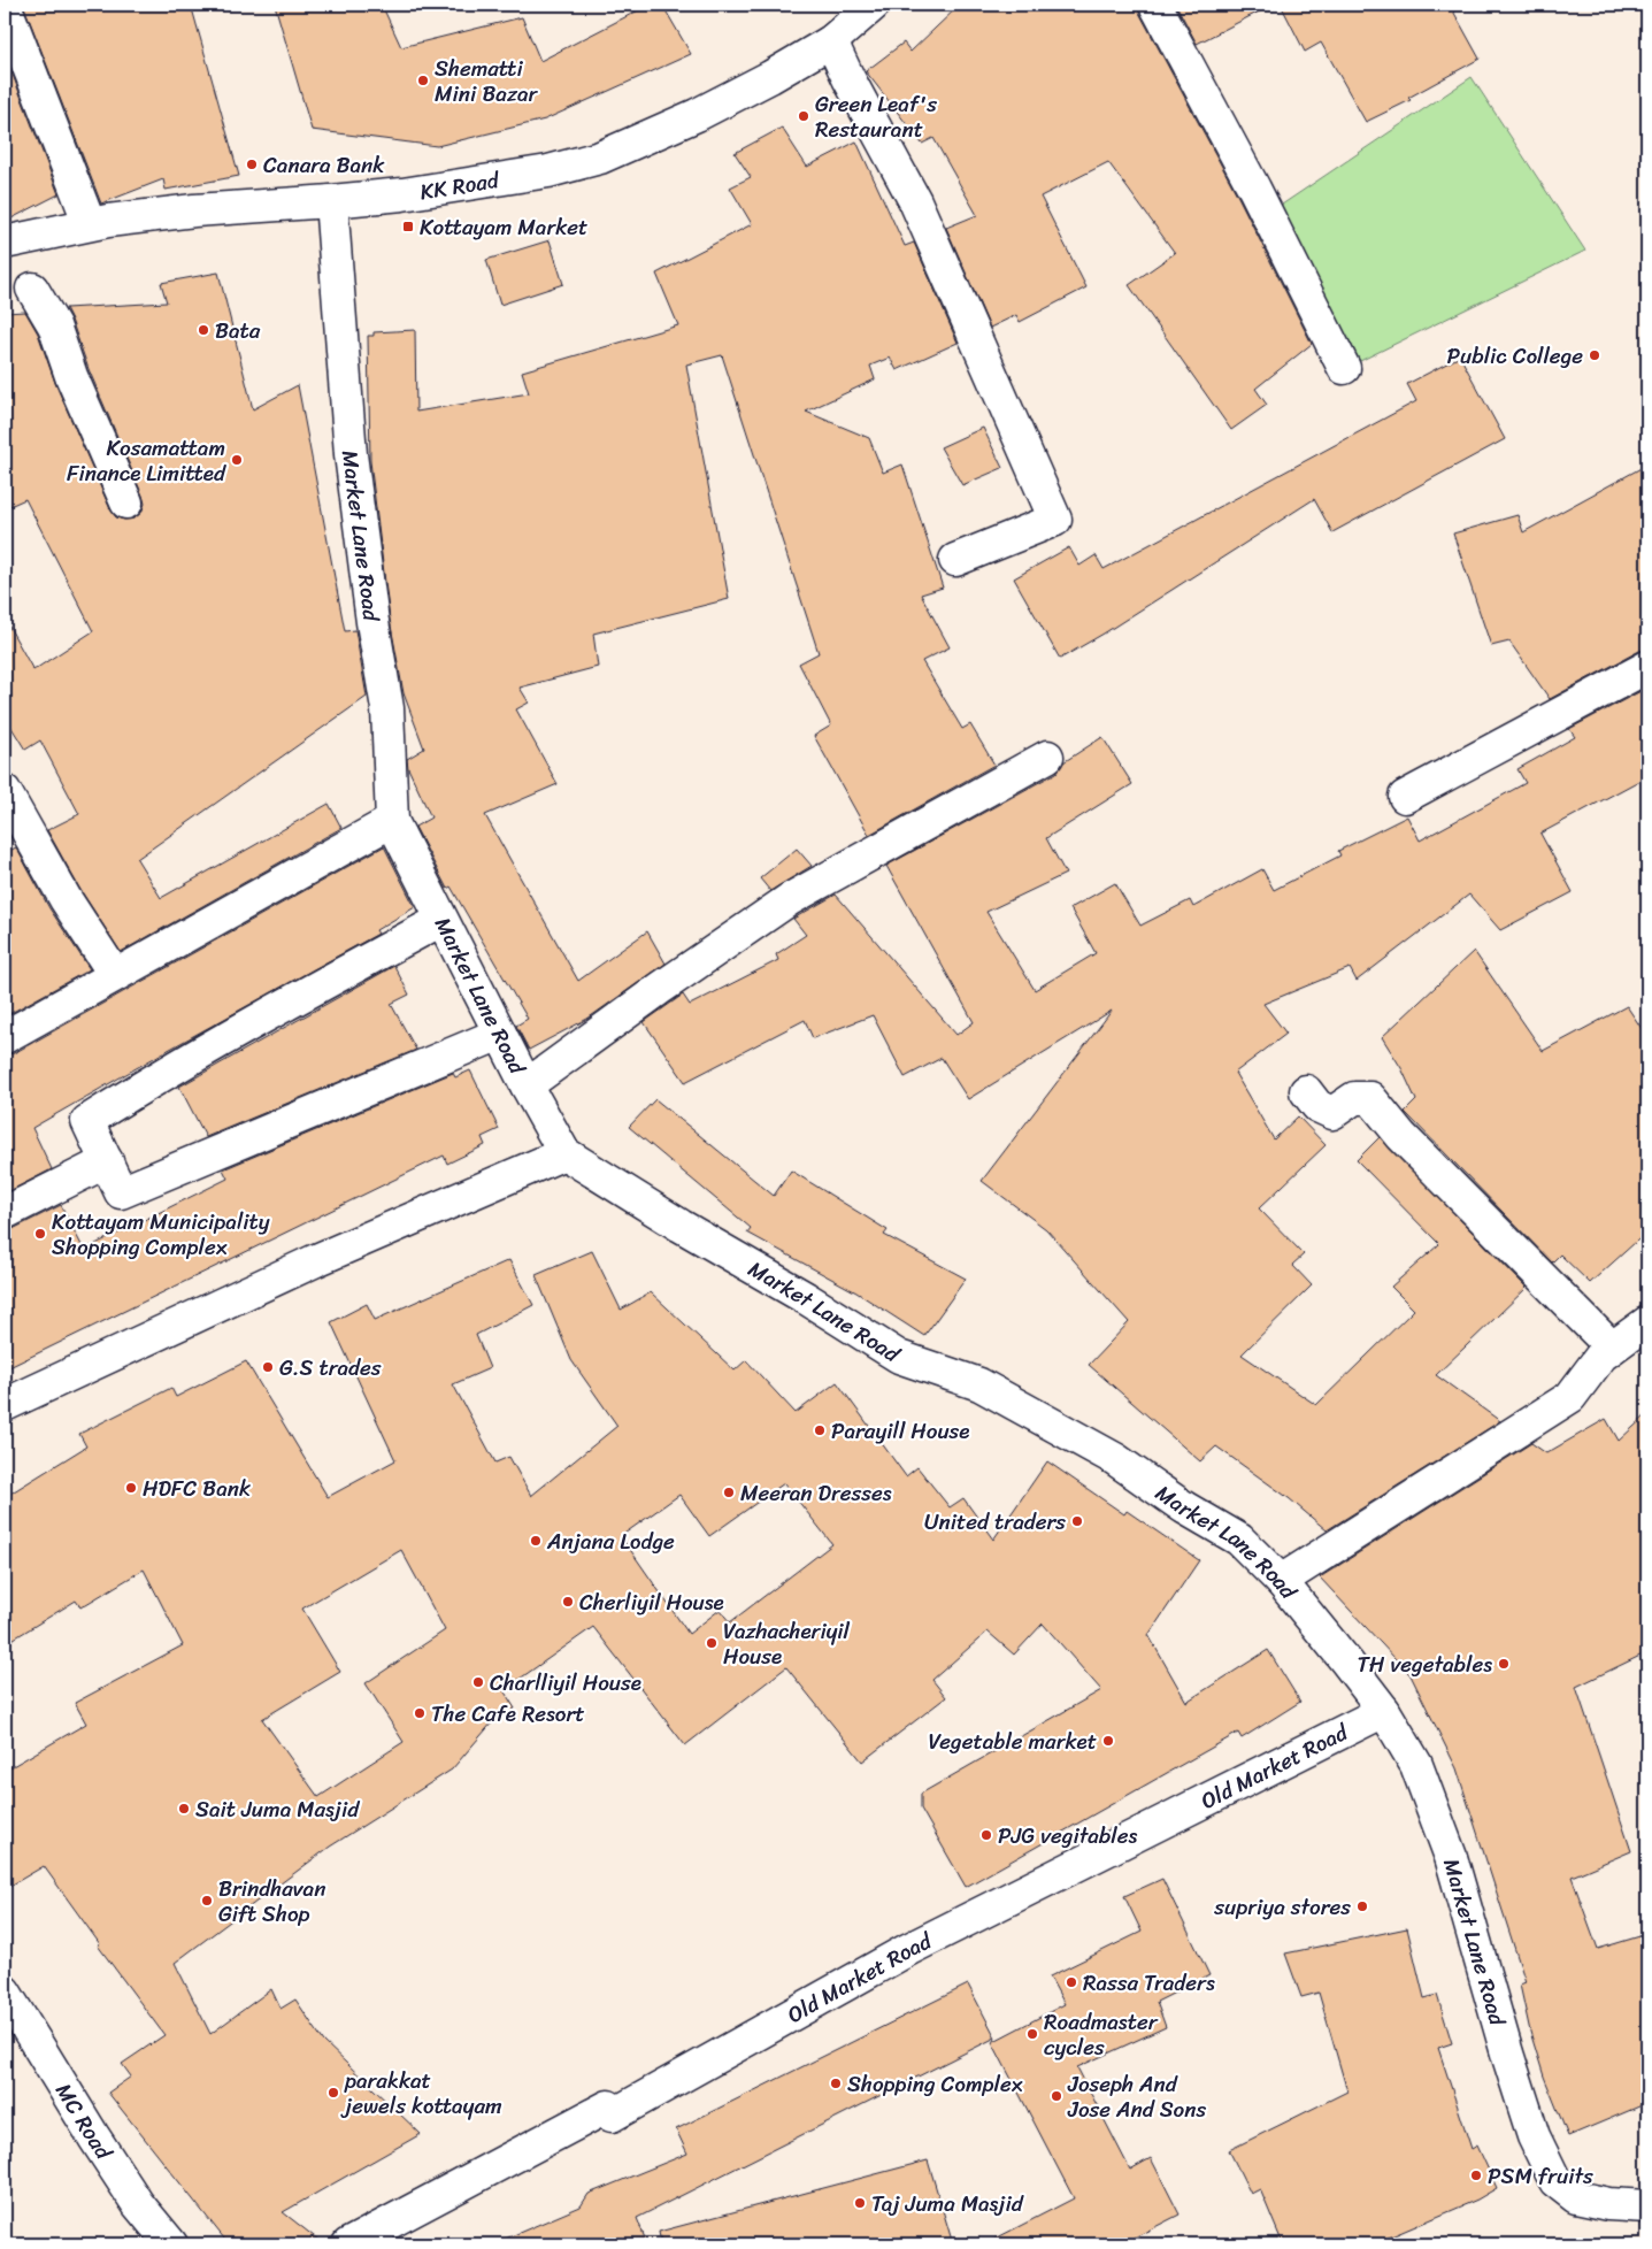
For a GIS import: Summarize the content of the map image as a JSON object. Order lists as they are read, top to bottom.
{
  "streets": {
    "main road": [
      "KK Road",
      "Market Lane Road",
      "Old Market Road",
      "MC Road"
    ]
  },
  "crossings": [
    ["KK Road", "Market Lane Road"],
    ["Market Lane Road", "Old Market Road"]
  ],
  "places": {
    "other": [
      "Shematti Mini Bazar",
      "Green Leaf's Restaurant",
      "Canara Bank",
      "Bata",
      "Public College",
      "Kosamattam Finance Limitted",
      "Kottayam Municipality Shopping Complex",
      "G.S trades",
      "Parayill House",
      "HDFC Bank",
      "Meeran Dresses",
      "United traders",
      "Anjana Lodge",
      "Cherliyil House",
      "Vazhacheriyil House",
      "TH vegetables",
      "Charlliyil House",
      "The Cafe Resort",
      "Vegetable market",
      "Sait Juma Masjid",
      "PJG vegitables",
      "Brindhavan Gift Shop",
      "supriya stores",
      "Rassa Traders",
      "Roadmaster cycles",
      "Shopping Complex",
      "parakkat jewels kottayam",
      "Joseph And Jose And Sons",
      "PSM fruits",
      "Taj Juma Masjid"
    ],
    "transit": ["Kottayam Market"]
  }
}
